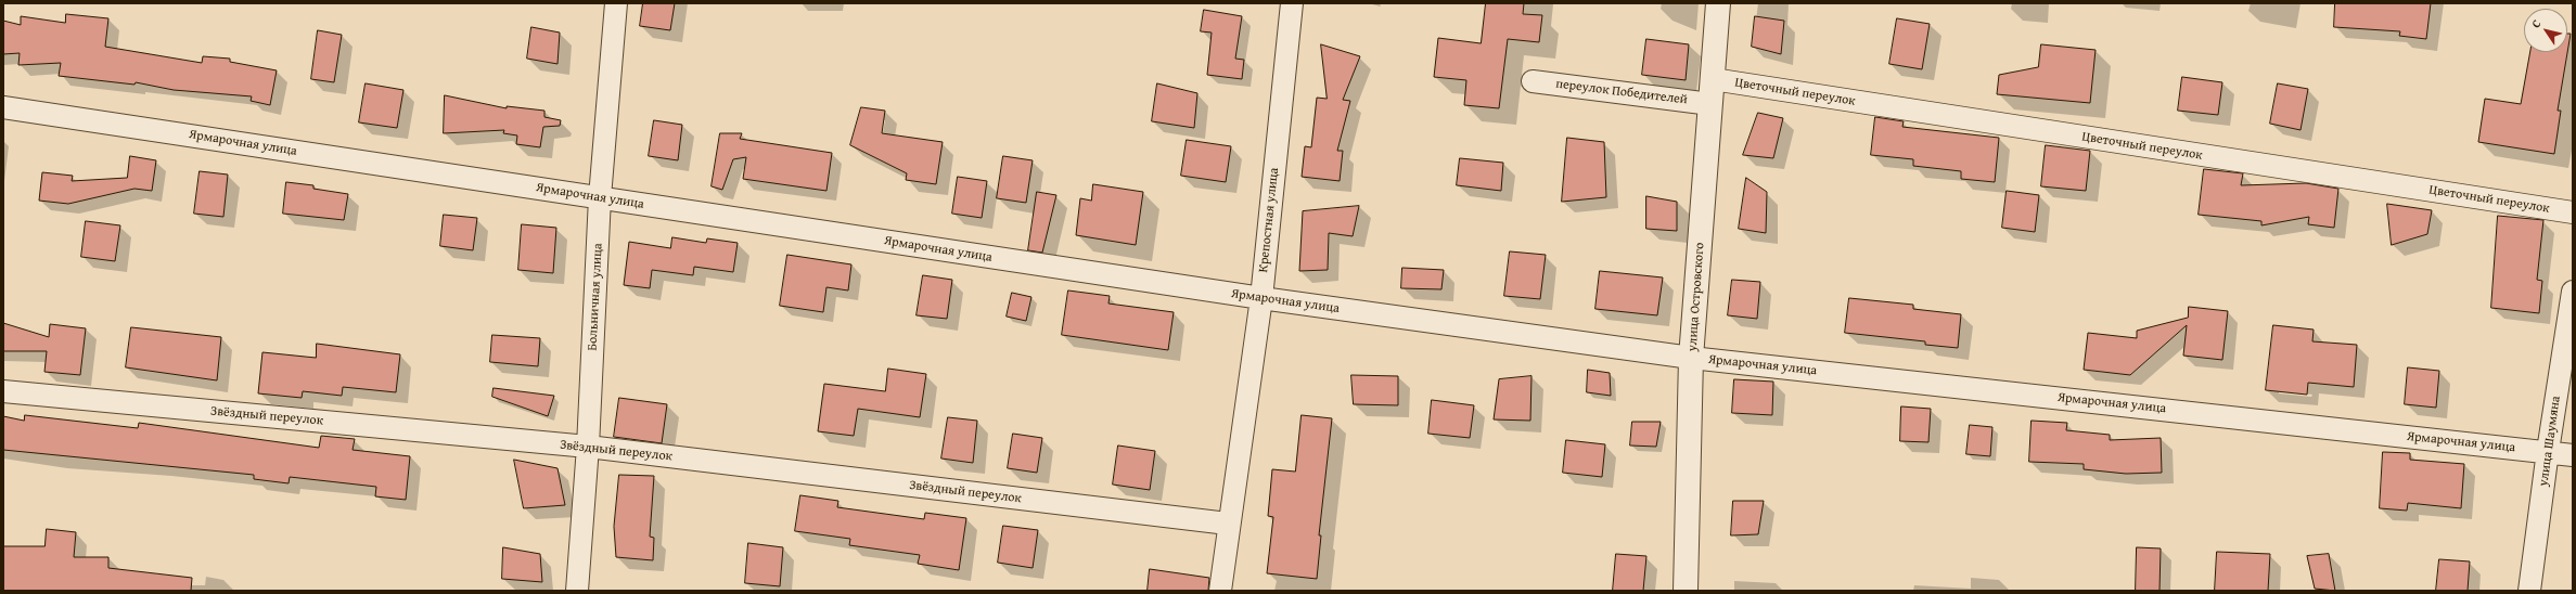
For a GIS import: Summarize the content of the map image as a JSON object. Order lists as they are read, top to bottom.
{
  "streets": {
    "street": [
      "переулок Победителей",
      "Цветочный переулок",
      "Ярмарочная улица",
      "Крепостная улица",
      "Больничная улица",
      "улица Островского",
      "Звёздный переулок",
      "улица Шаумяна"
    ]
  },
  "crossings": [
    ["переулок Победителей", "улица Островского"],
    ["Цветочный переулок", "улица Островского"],
    ["Ярмарочная улица", "Крепостная улица"],
    ["Ярмарочная улица", "Больничная улица"],
    ["Ярмарочная улица", "улица Островского"],
    ["Ярмарочная улица", "улица Шаумяна"],
    ["Крепостная улица", "Звёздный переулок"],
    ["Больничная улица", "Звёздный переулок"]
  ],
  "north": "top left"
}
